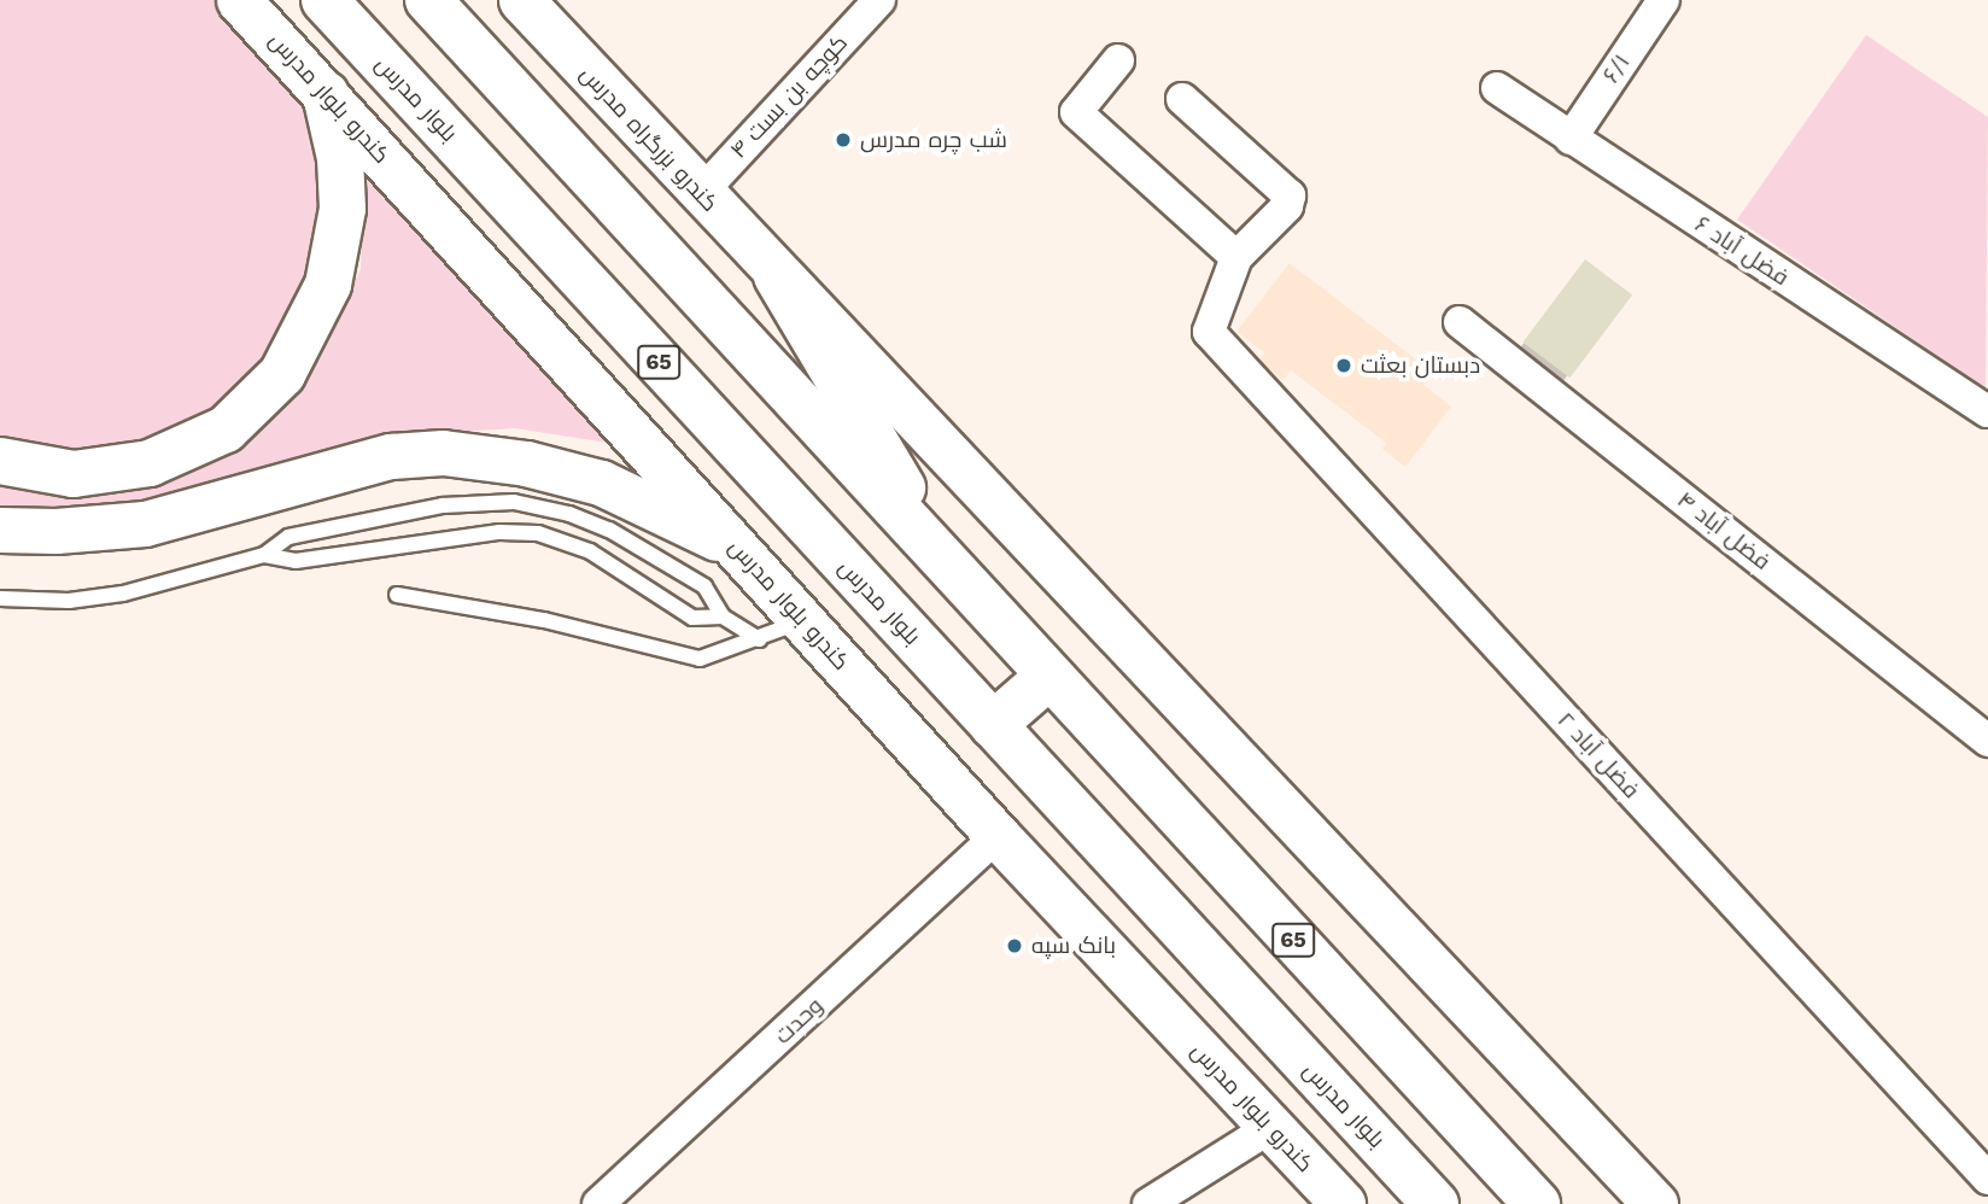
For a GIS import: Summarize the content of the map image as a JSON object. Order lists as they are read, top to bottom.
{
  "streets": {
    "main road": [
      "کندرو بلوار مدرس",
      "بلوار مدرس",
      "کندرو بزرگراه مدرس",
      "65"
    ],
    "street": [
      "۶/۱",
      "کوچه بن بست ۴",
      "فضل آباد ۶",
      "فضل آباد ۴",
      "فضل آباد ۲",
      "وحدت"
    ]
  },
  "crossings": [
    ["۶/۱", "فضل آباد ۶"],
    ["کوچه بن بست ۴", "کندرو بزرگراه مدرس"],
    ["کندرو بلوار مدرس", "وحدت"]
  ],
  "places": ["شب چره مدرس", "دبستان بعثت", "بانک سپه"]
}
